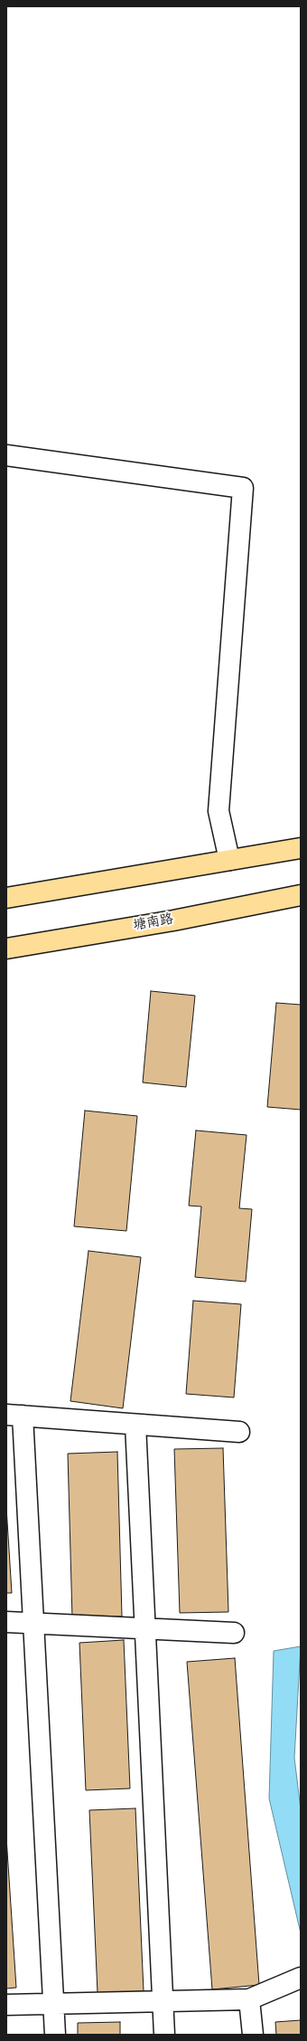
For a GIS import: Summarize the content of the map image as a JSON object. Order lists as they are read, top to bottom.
{
  "streets": {
    "main road": ["塘南路"]
  }
}
